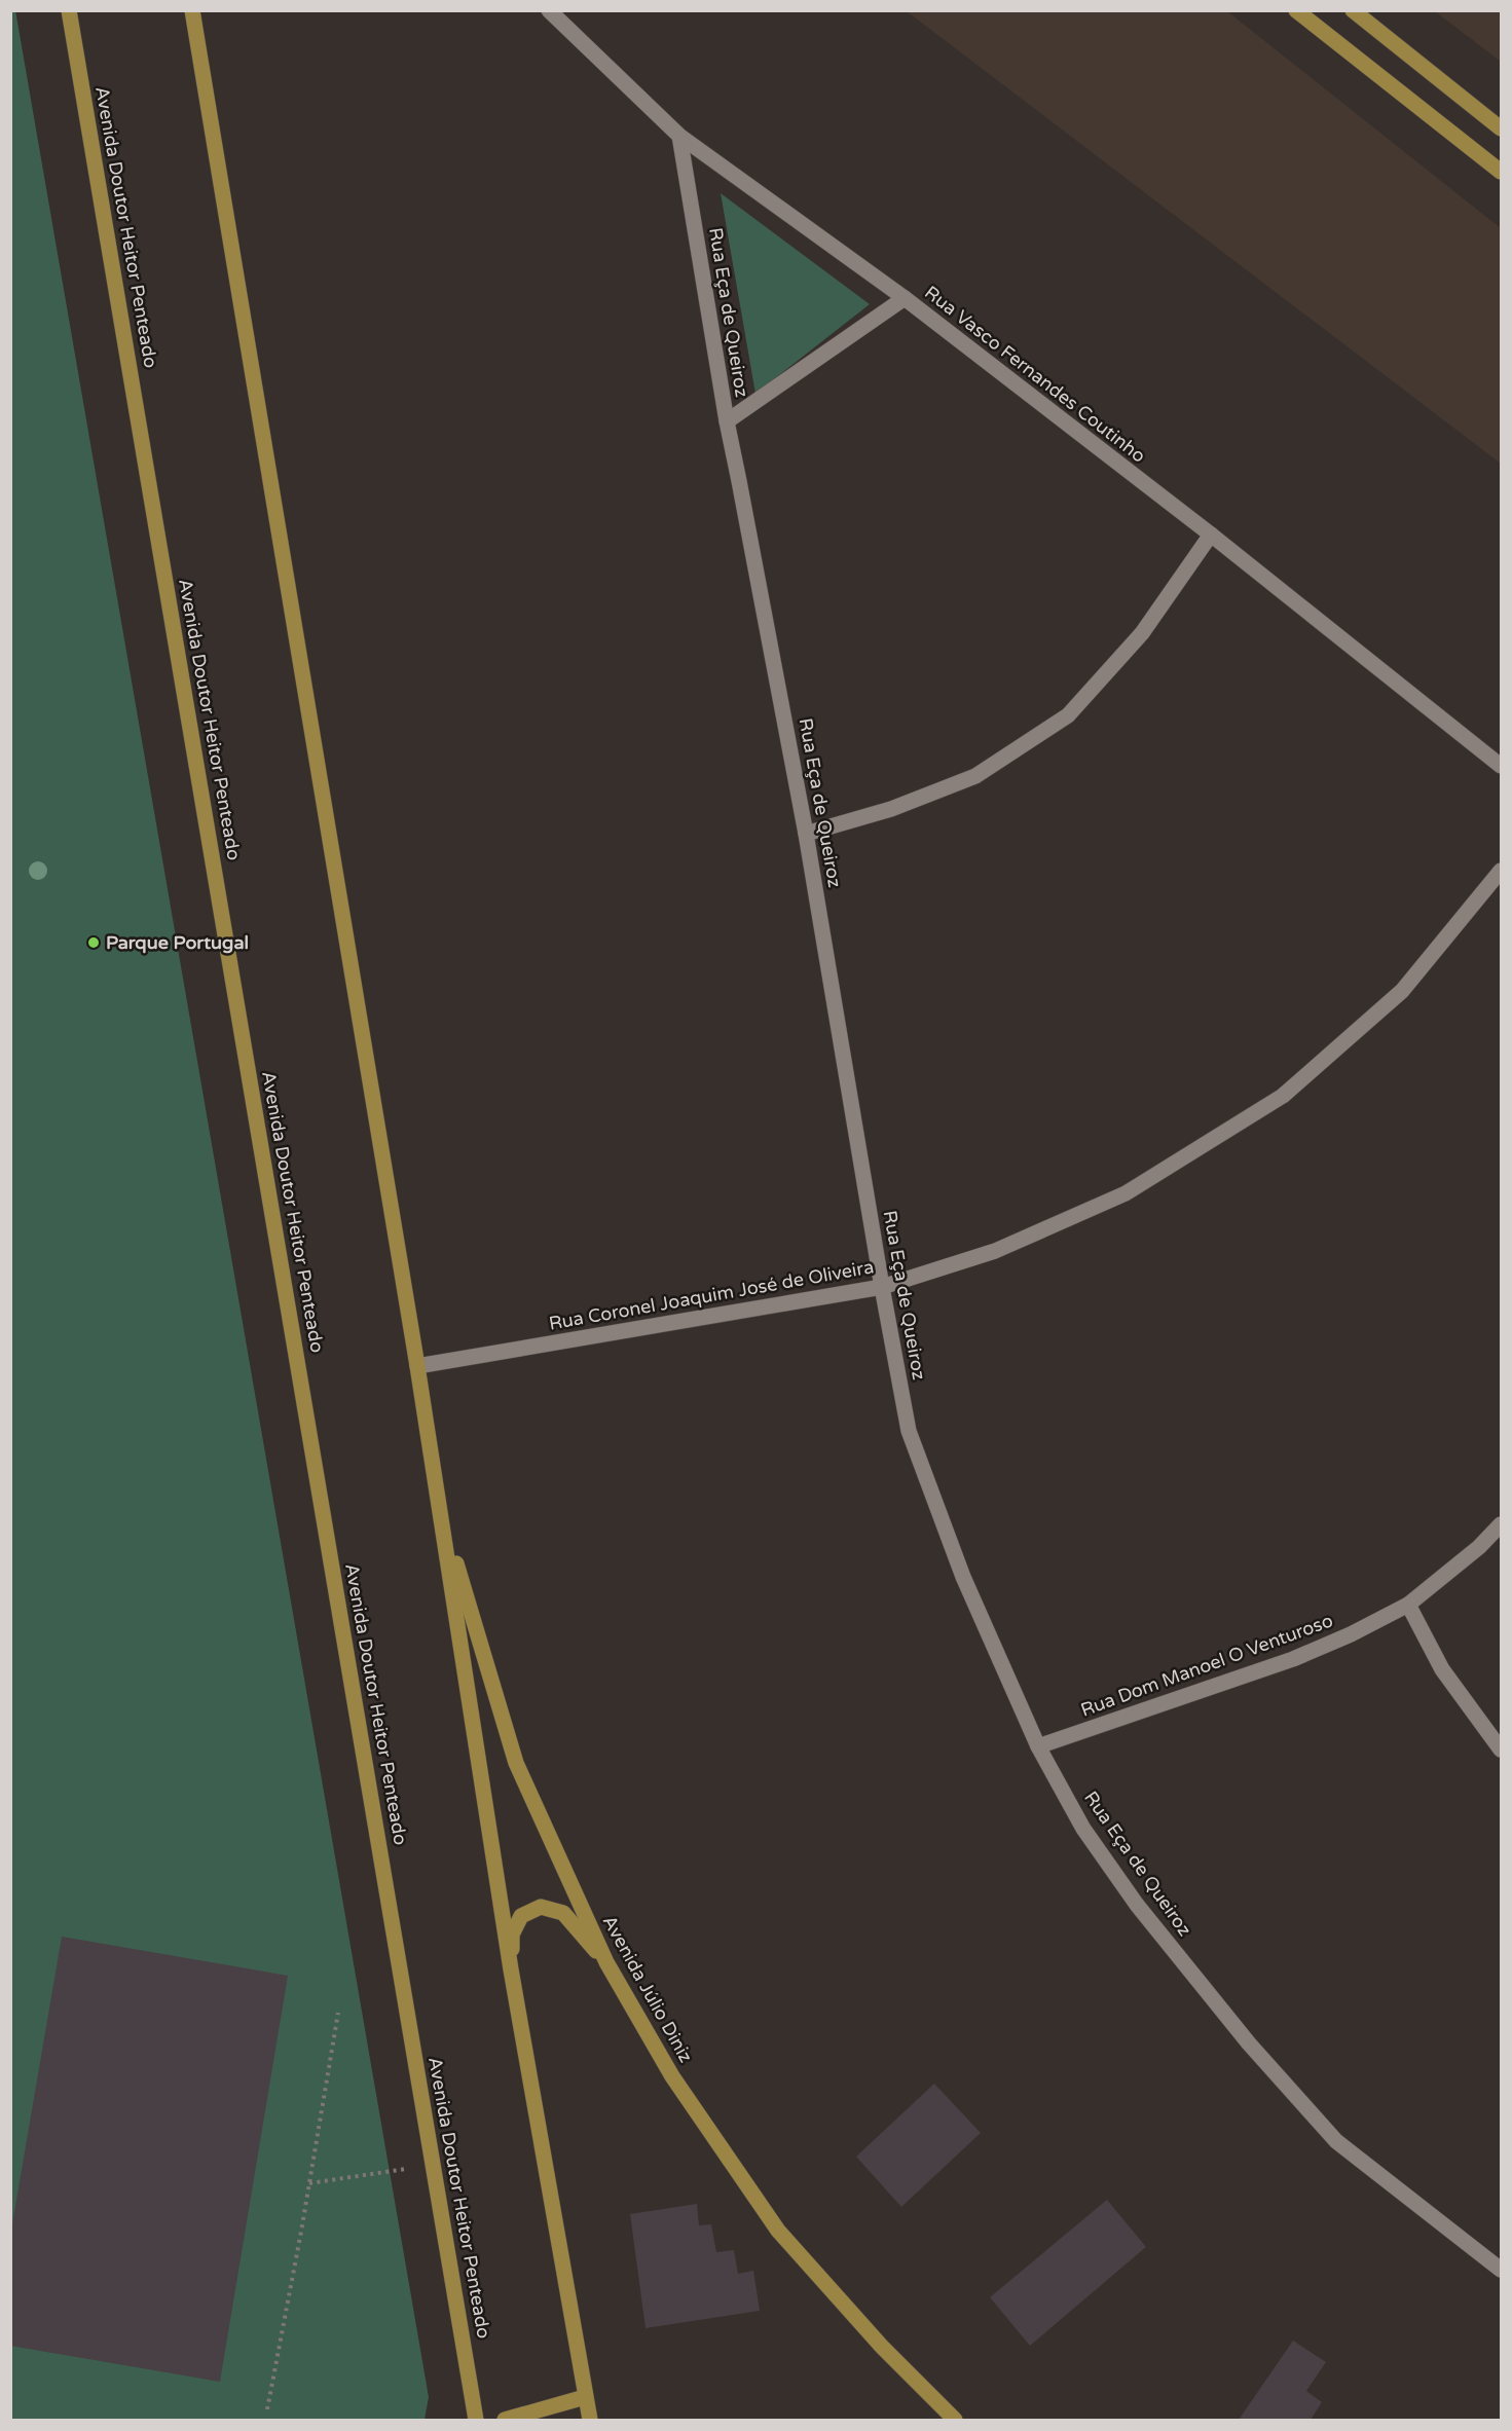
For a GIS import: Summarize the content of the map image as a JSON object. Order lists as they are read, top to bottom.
{
  "streets": {
    "main road": ["Avenida Doutor Heitor Penteado", "Avenida Júlio Diniz"],
    "street": [
      "Rua Eça de Queiroz",
      "Rua Vasco Fernandes Coutinho",
      "Rua Coronel Joaquim José de Oliveira",
      "Rua Dom Manoel O Venturoso"
    ]
  },
  "crossings": [
    ["Rua Eça de Queiroz", "Rua Vasco Fernandes Coutinho"],
    ["Rua Eça de Queiroz", "Rua Coronel Joaquim José de Oliveira"],
    ["Rua Eça de Queiroz", "Rua Dom Manoel O Venturoso"]
  ],
  "places": ["Parque Portugal"]
}
